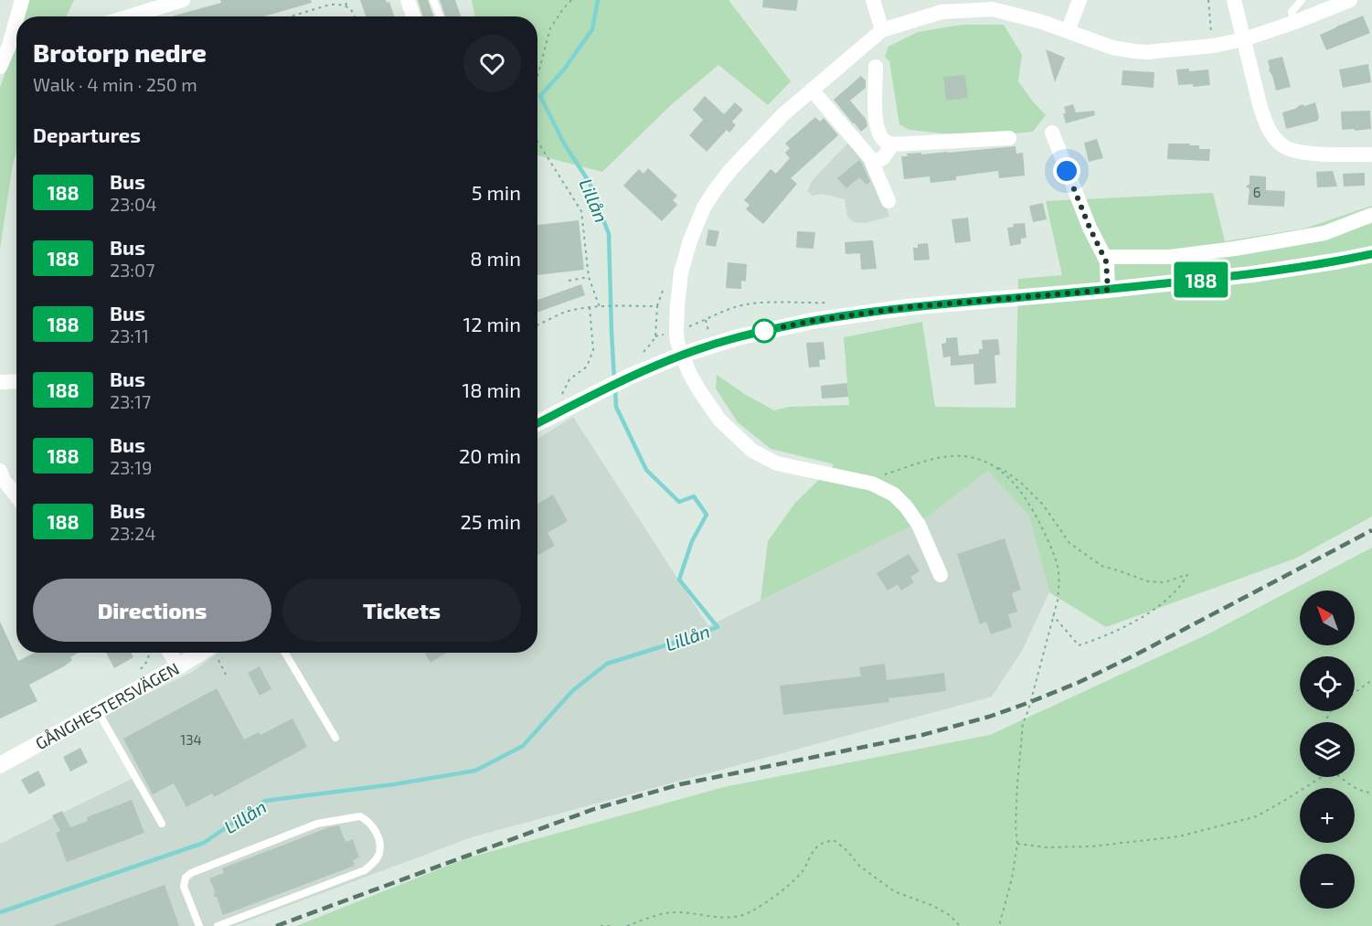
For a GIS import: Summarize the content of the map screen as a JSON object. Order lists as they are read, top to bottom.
{
  "streets": {
    "street": ["GÅNGHESTERSVÄGEN"]
  },
  "water": ["Lillån"],
  "lines": ["bus line 188"],
  "house_numbers": ["6", "134"],
  "north": "top left",
  "page": {
    "on_map": "188",
    "heading": [
      ["Brotorp nedre", "Walk · 4 min · 250 m"],
      "Departures"
    ],
    "list": [
      {
        "mark": "188",
        "name": "Bus",
        "note": "23:04",
        "value": "5 min"
      },
      {
        "mark": "188",
        "name": "Bus",
        "note": "23:07",
        "value": "8 min"
      },
      {
        "mark": "188",
        "name": "Bus",
        "note": "23:11",
        "value": "12 min"
      },
      {
        "mark": "188",
        "name": "Bus",
        "note": "23:17",
        "value": "18 min"
      },
      {
        "mark": "188",
        "name": "Bus",
        "note": "23:19",
        "value": "20 min"
      },
      {
        "mark": "188",
        "name": "Bus",
        "note": "23:24",
        "value": "25 min"
      }
    ],
    "buttons": ["Directions", "Tickets"],
    "map_buttons": ["+", "−"]
  }
}
